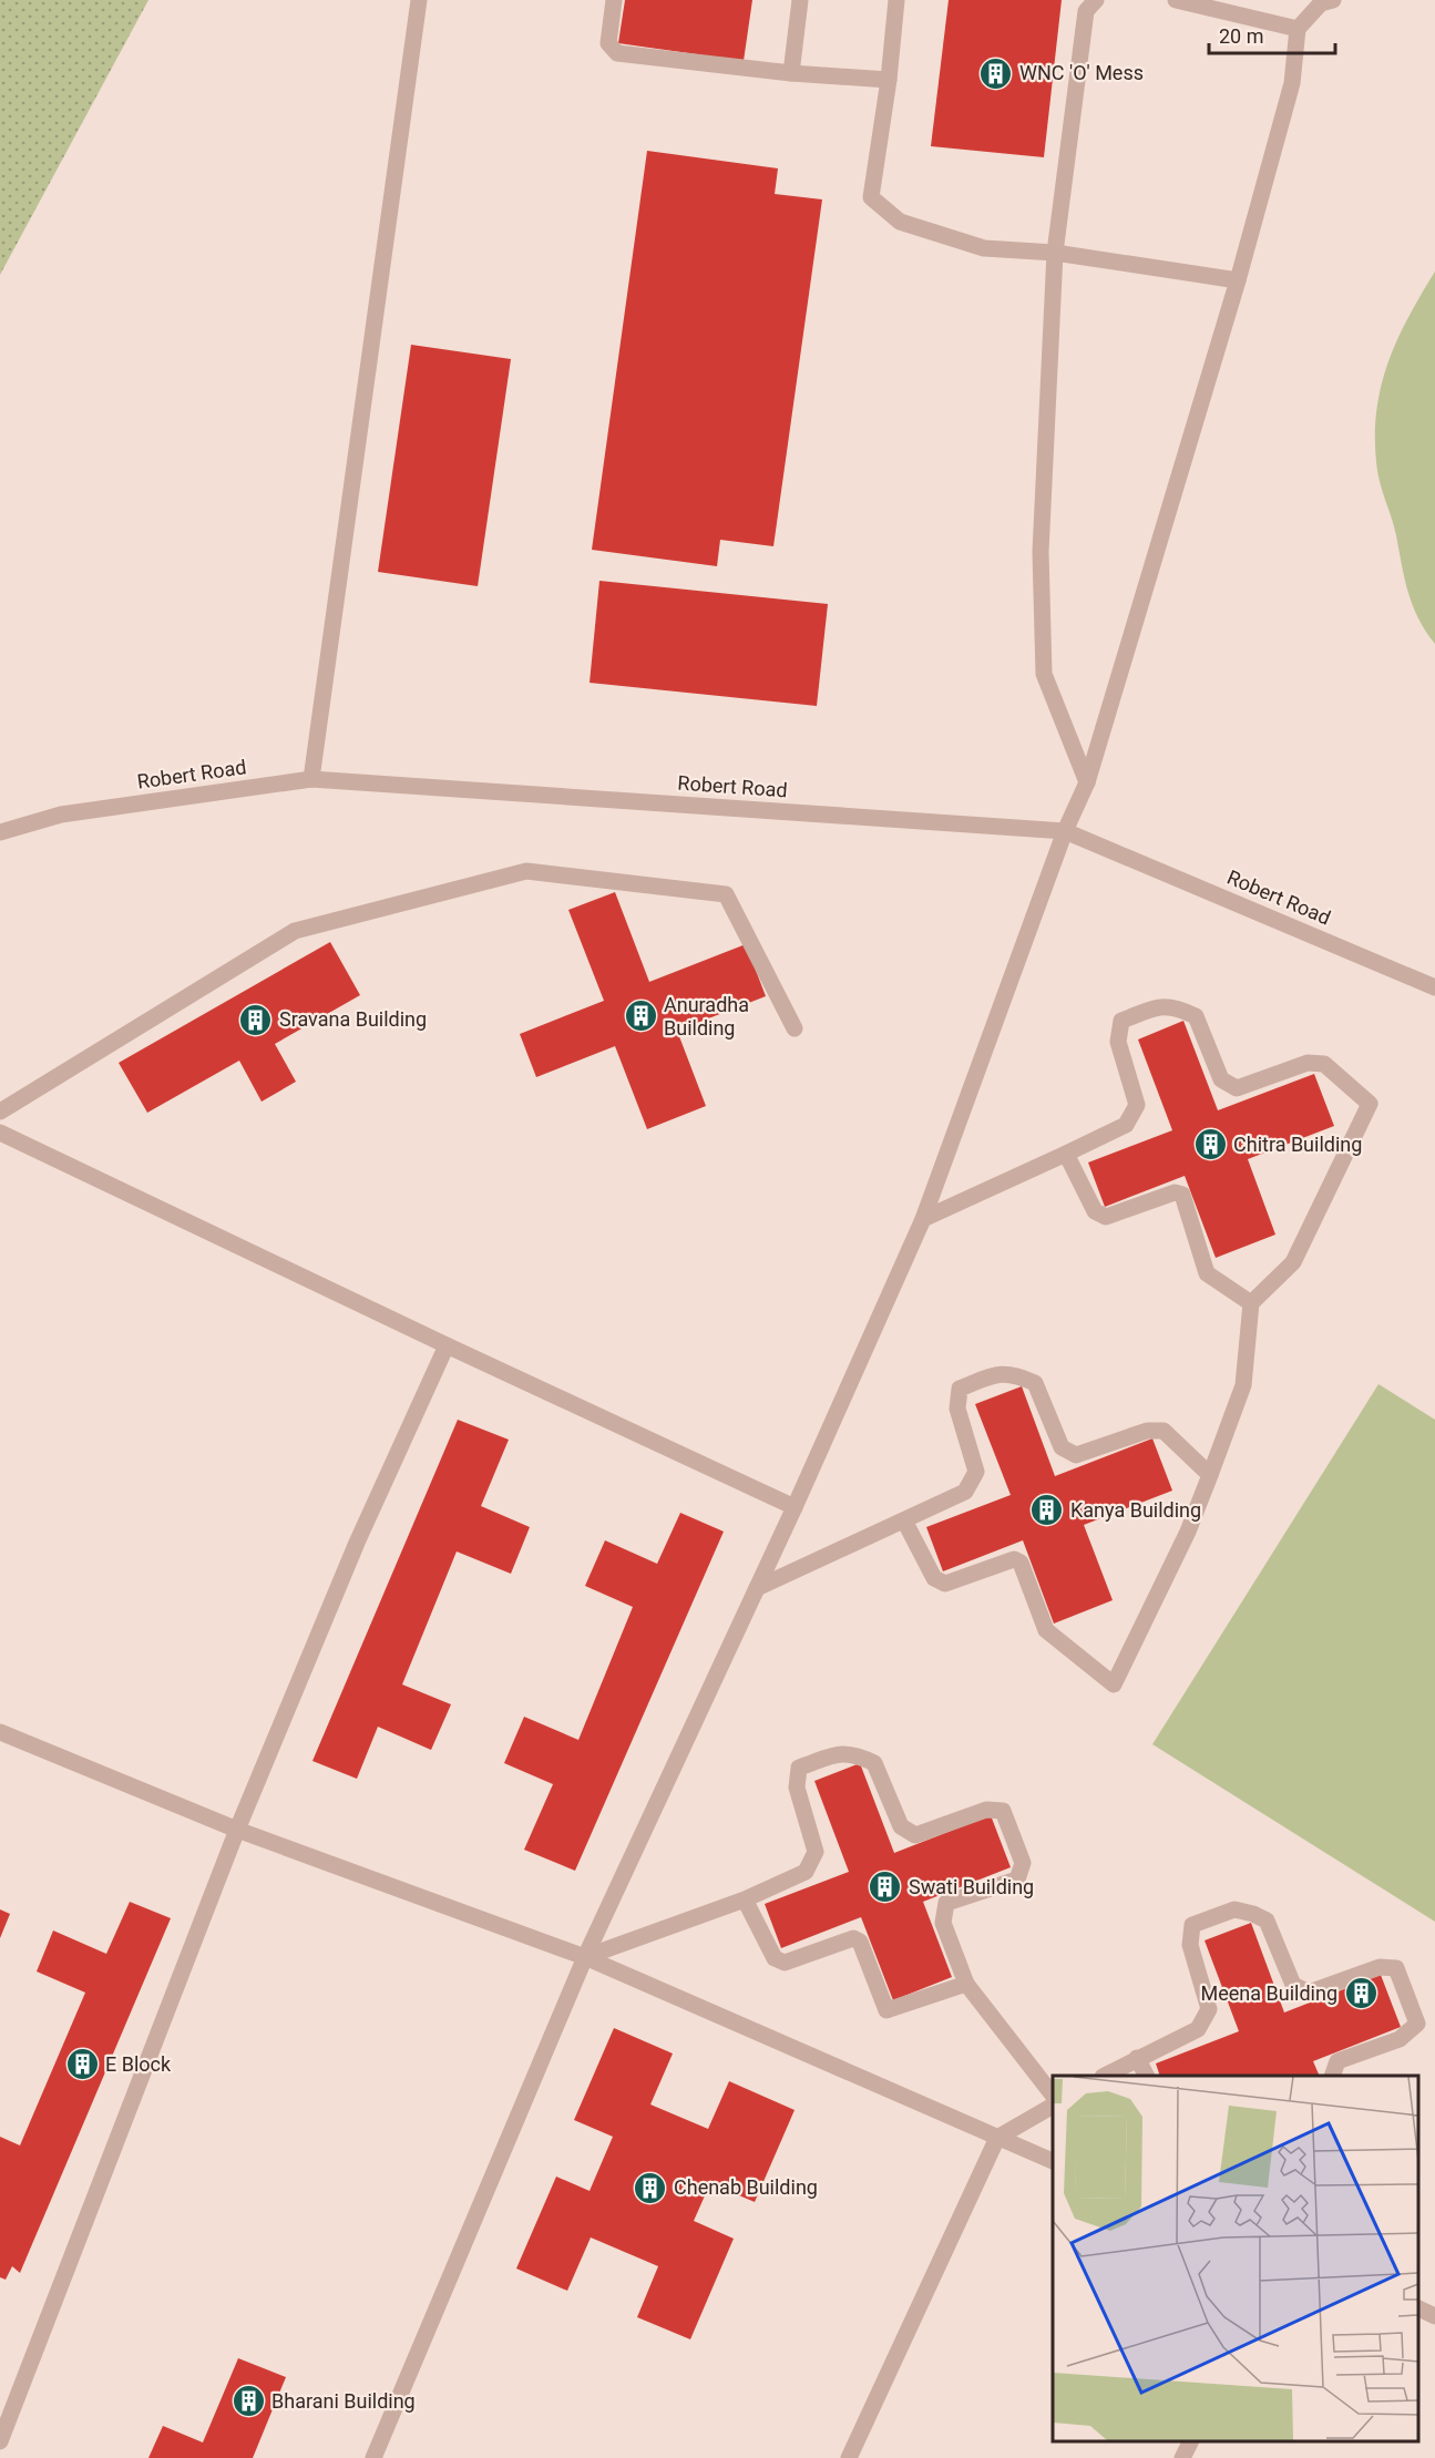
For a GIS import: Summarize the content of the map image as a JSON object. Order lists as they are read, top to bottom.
{
  "streets": {
    "street": ["Robert Road"]
  },
  "places": {
    "building": [
      "WNC 'O' Mess",
      "Anuradha Building",
      "Sravana Building",
      "Chitra Building",
      "Kanya Building",
      "Swati Building",
      "Meena Building",
      "E Block",
      "Chenab Building",
      "Bharani Building"
    ]
  },
  "scale_bar": "20 m"
}
